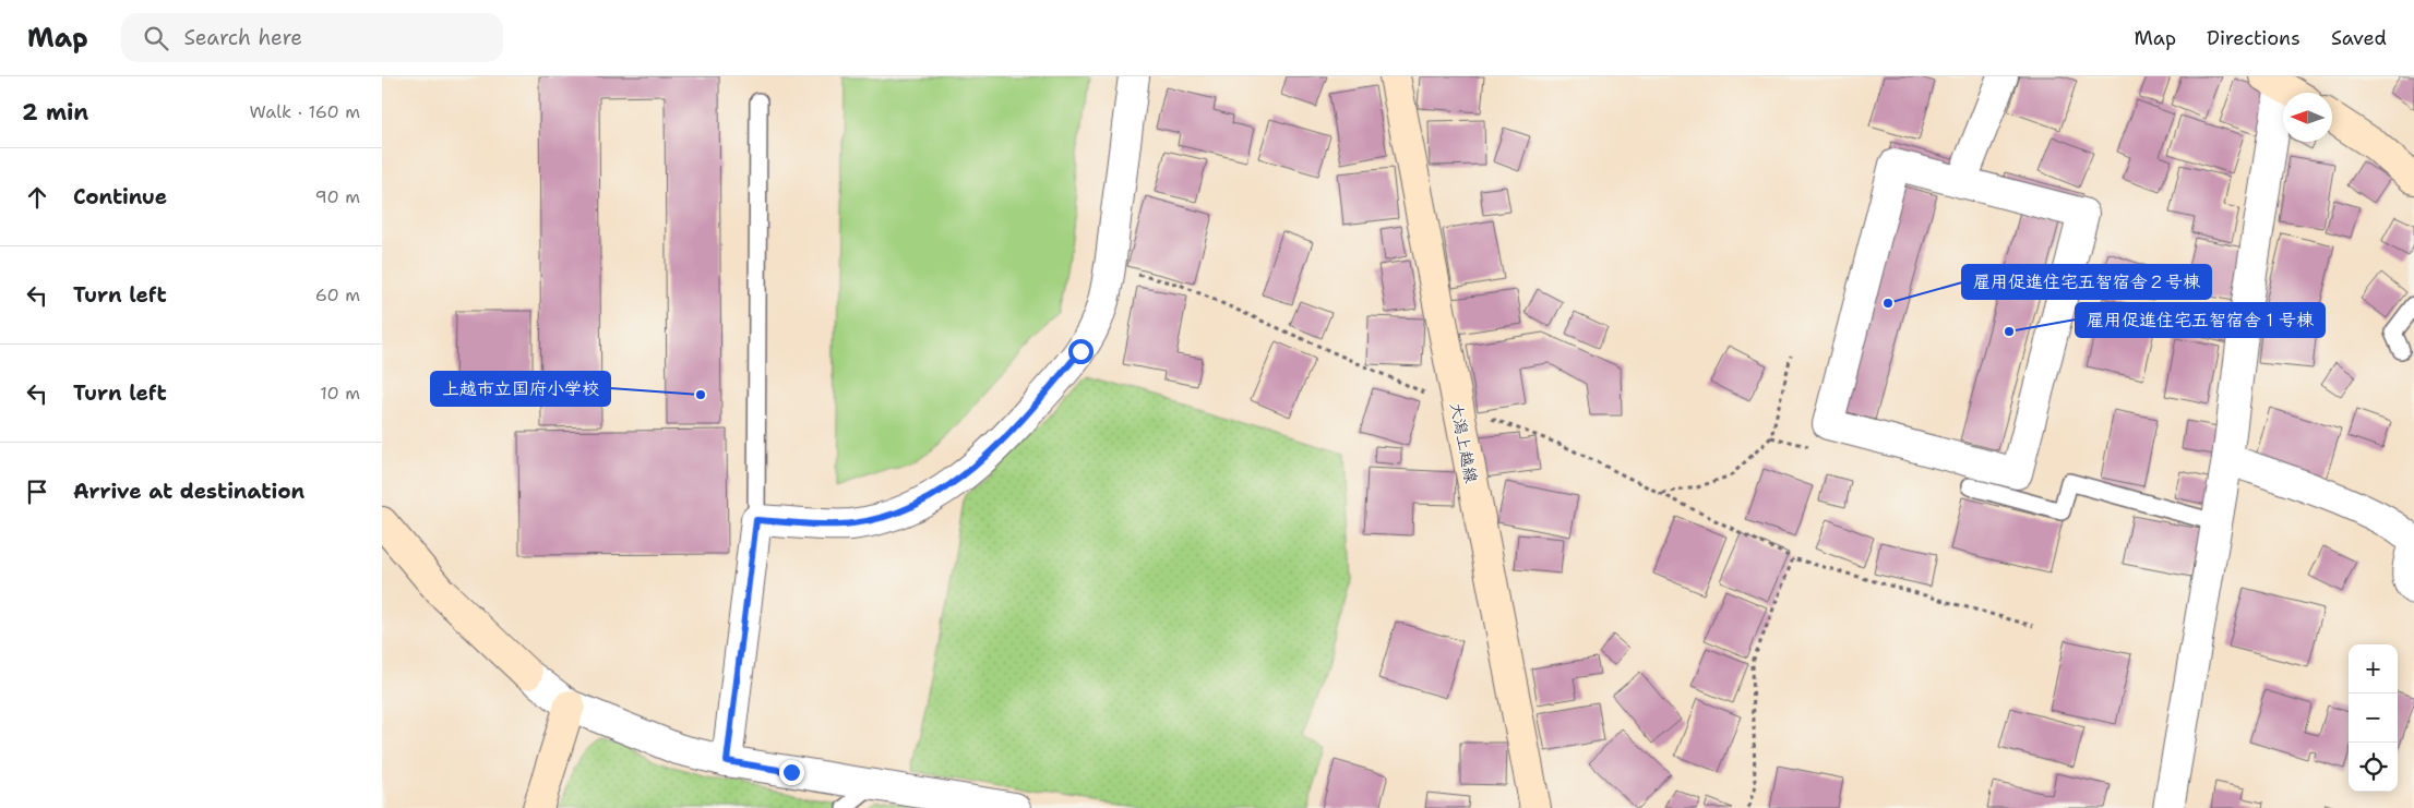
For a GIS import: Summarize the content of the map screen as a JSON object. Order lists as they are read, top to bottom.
{
  "streets": {
    "main road": ["大潟上越線"]
  },
  "places": ["雇用促進住宅五智宿舎２号棟", "雇用促進住宅五智宿舎１号棟", "上越市立国府小学校"],
  "north": "left",
  "page": {
    "header": "Map",
    "search": "Search here",
    "nav": ["Map", "Directions", "Saved"],
    "heading": ["2 min", "Walk · 160 m"],
    "list": [
      ["Continue", "90 m"],
      ["Turn left", "60 m"],
      ["Turn left", "10 m"],
      "Arrive at destination"
    ],
    "map_buttons": ["+", "−"]
  }
}
